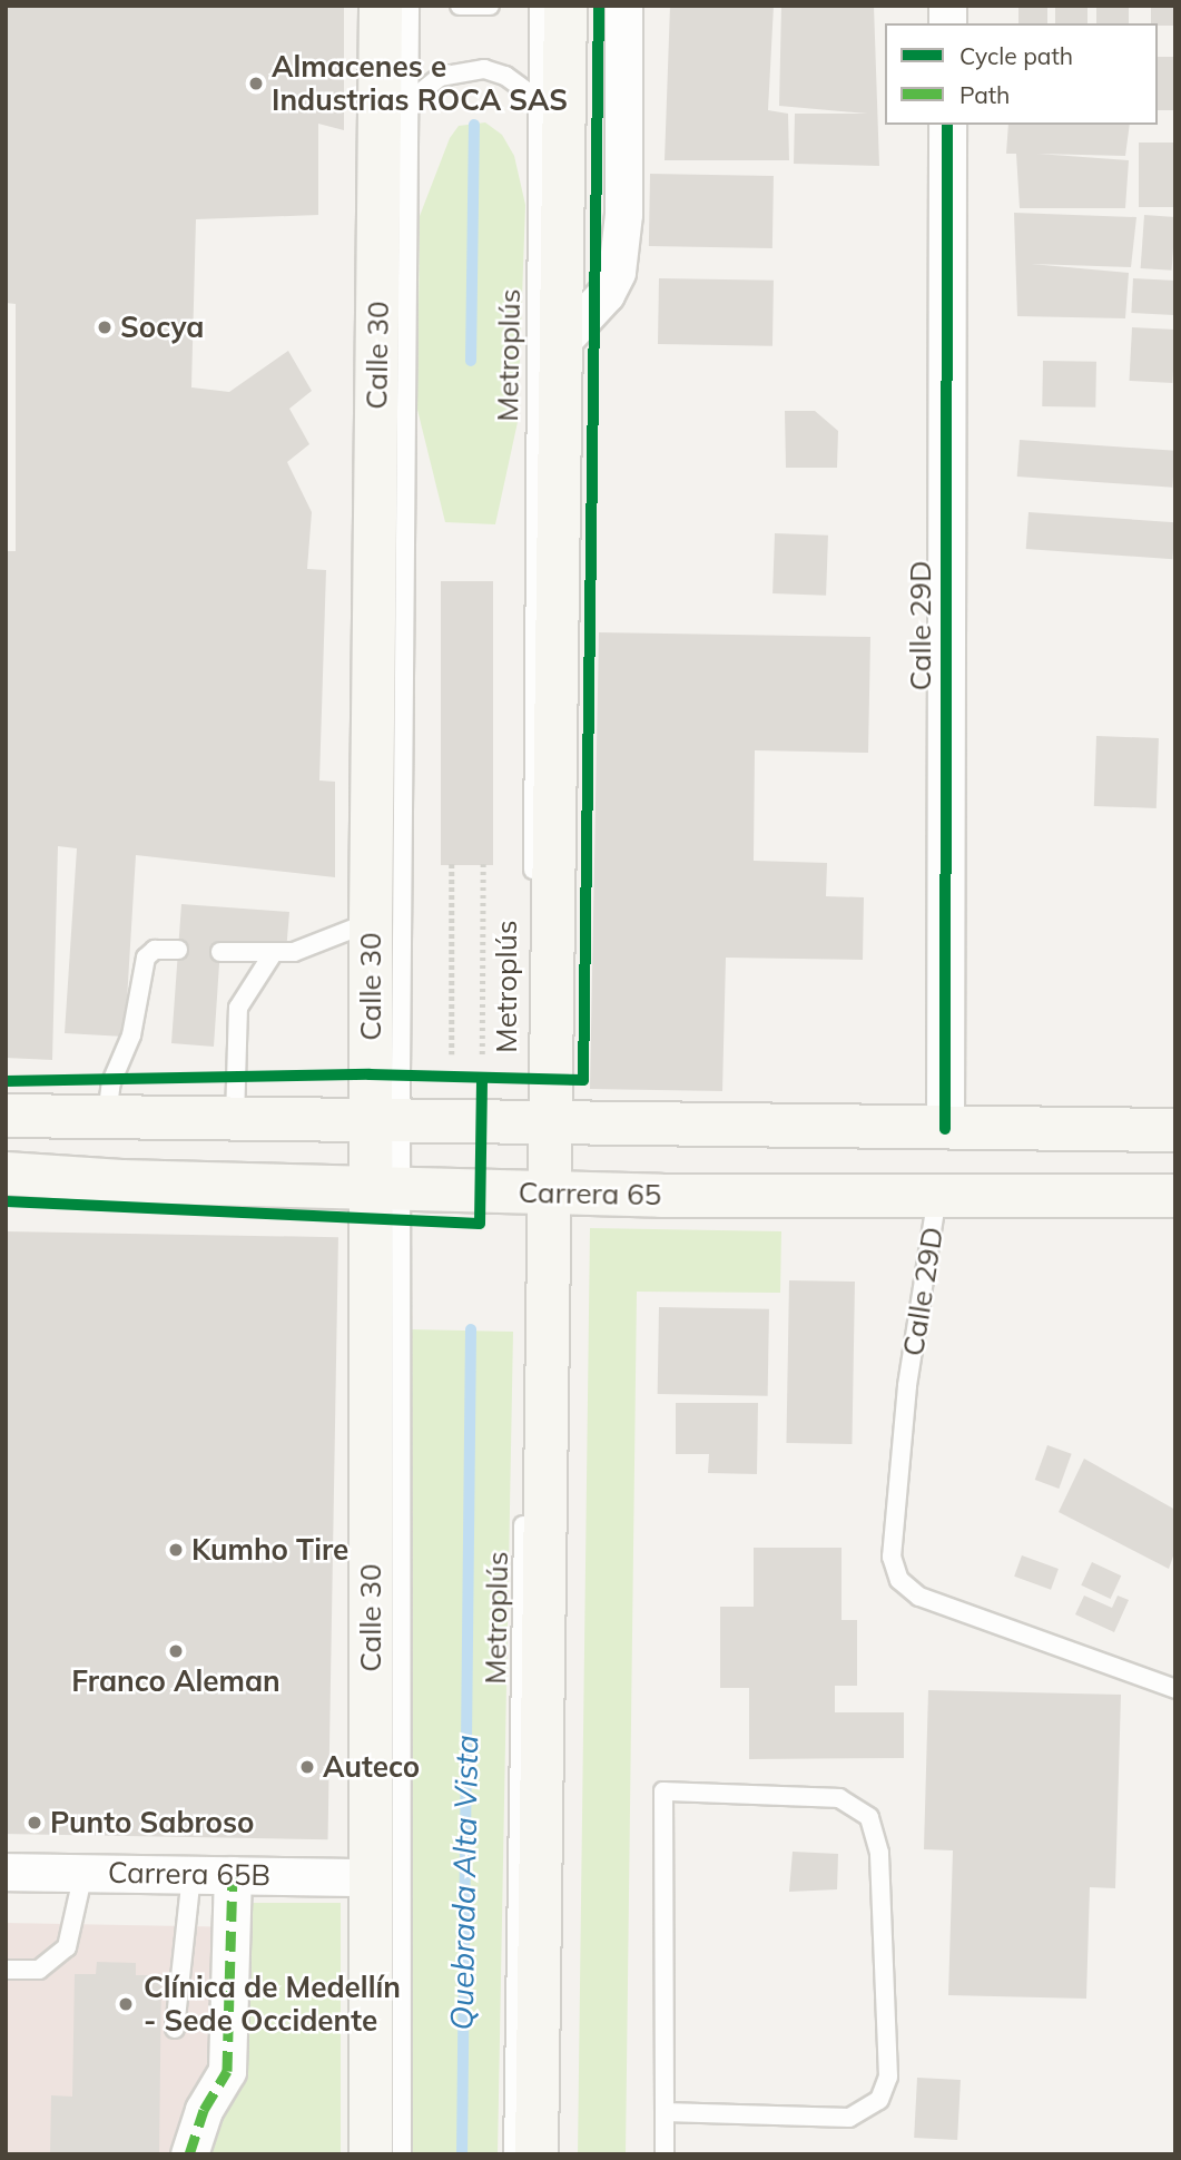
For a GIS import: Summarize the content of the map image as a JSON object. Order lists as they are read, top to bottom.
{
  "streets": {
    "main road": ["Calle 30", "Carrera 65"],
    "street": ["Calle 29D", "Carrera 65B"],
    "lane": ["Metroplús"]
  },
  "crossings": [
    ["Calle 30", "Carrera 65"],
    ["Calle 30", "Carrera 65B"],
    ["Calle 29D", "Carrera 65"]
  ],
  "water": ["Quebrada Alta Vista"],
  "places": [
    "Almacenes e Industrias ROCA SAS",
    "Socya",
    "Kumho Tire",
    "Franco Aleman",
    "Auteco",
    "Punto Sabroso",
    "Clínica de Medellín - Sede Occidente"
  ],
  "legend": ["Cycle path", "Path"]
}
